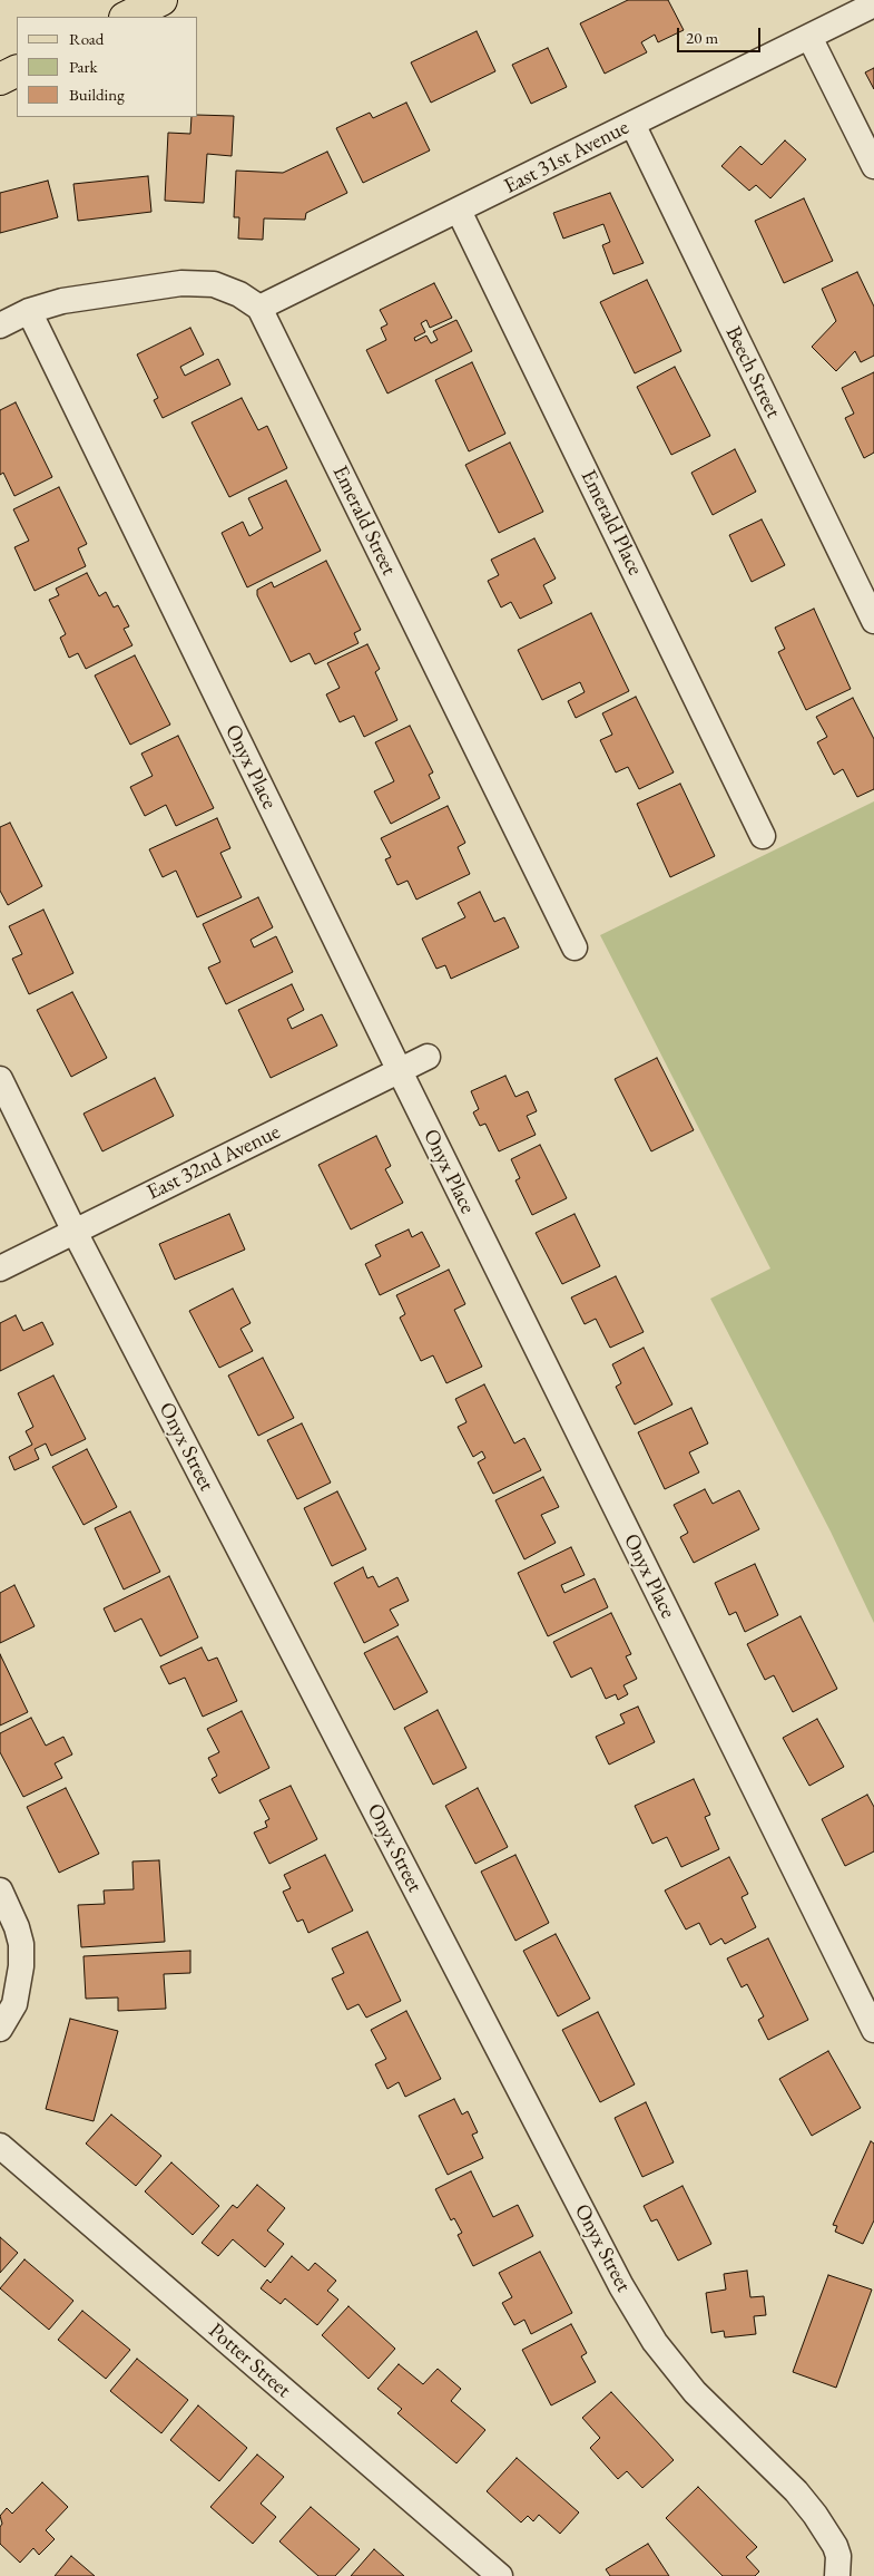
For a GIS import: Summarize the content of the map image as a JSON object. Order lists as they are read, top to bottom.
{
  "streets": {
    "street": [
      "East 31st Avenue",
      "Beech Street",
      "Emerald Street",
      "Emerald Place",
      "Onyx Place",
      "East 32nd Avenue",
      "Onyx Street",
      "Potter Street"
    ]
  },
  "crossings": [
    ["East 31st Avenue", "Beech Street"],
    ["East 31st Avenue", "Emerald Street"],
    ["East 31st Avenue", "Emerald Place"],
    ["Onyx Place", "East 32nd Avenue"],
    ["East 32nd Avenue", "Onyx Street"]
  ],
  "legend": ["Road", "Park", "Building"],
  "scale_bar": "20 m"
}
